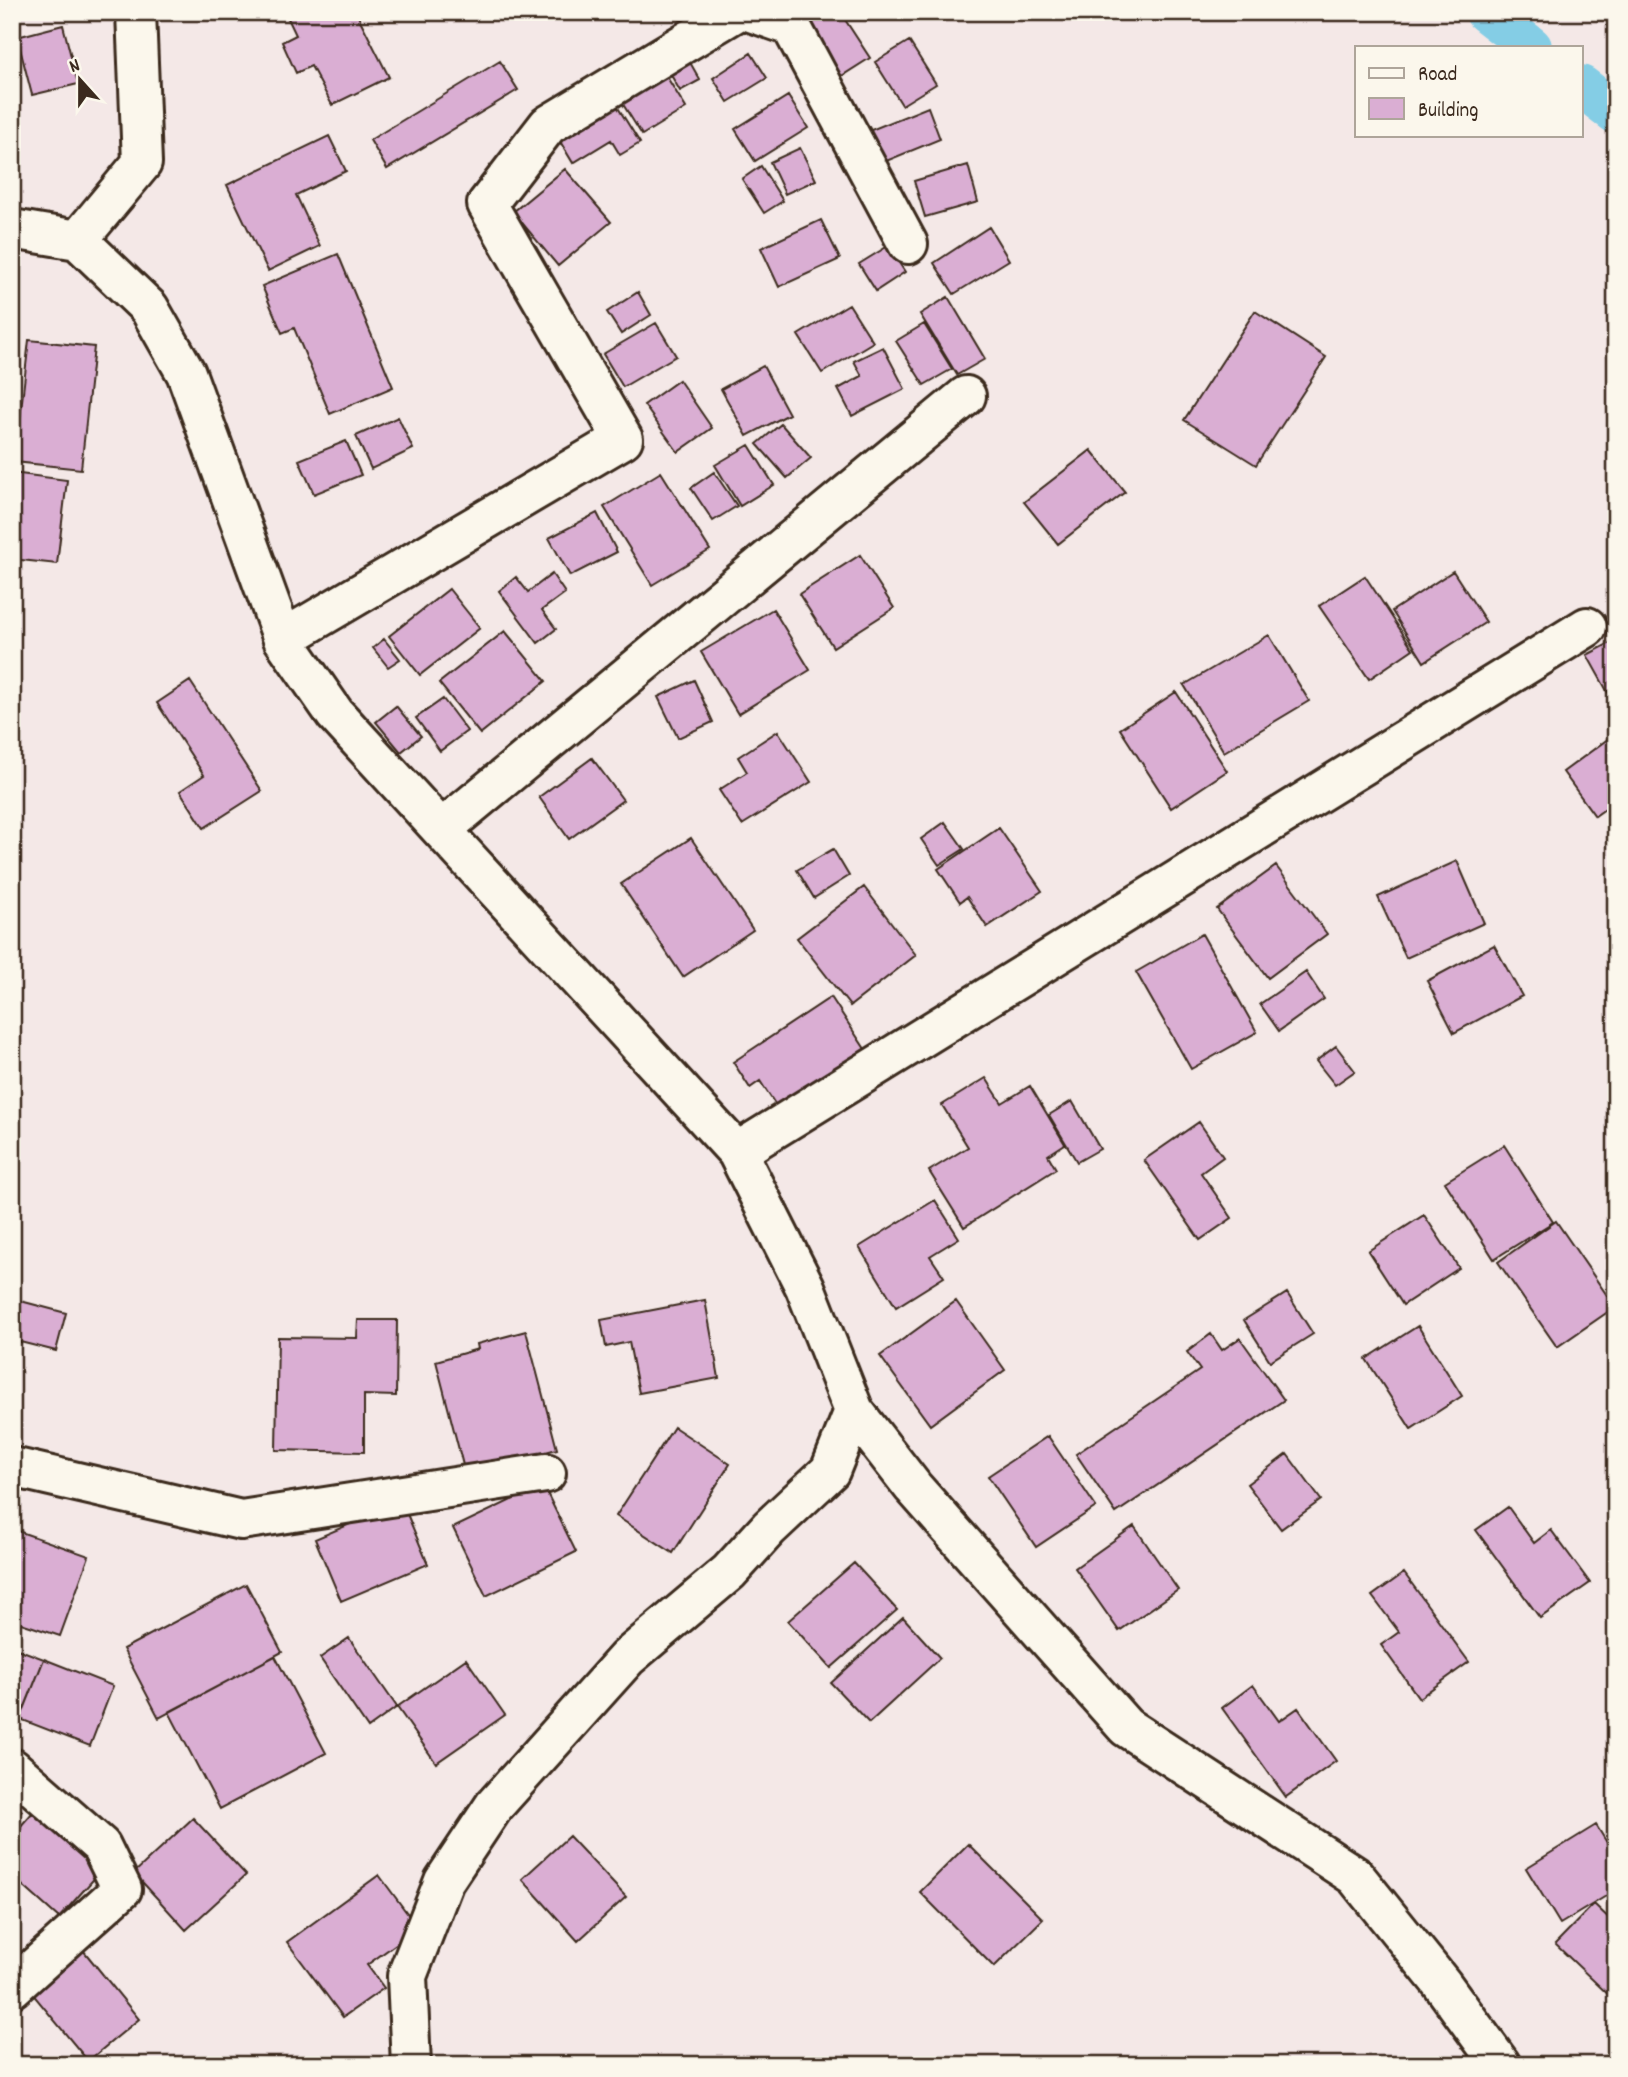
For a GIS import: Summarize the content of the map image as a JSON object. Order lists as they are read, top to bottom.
{
  "legend": ["Road", "Building"],
  "north": "top"
}
